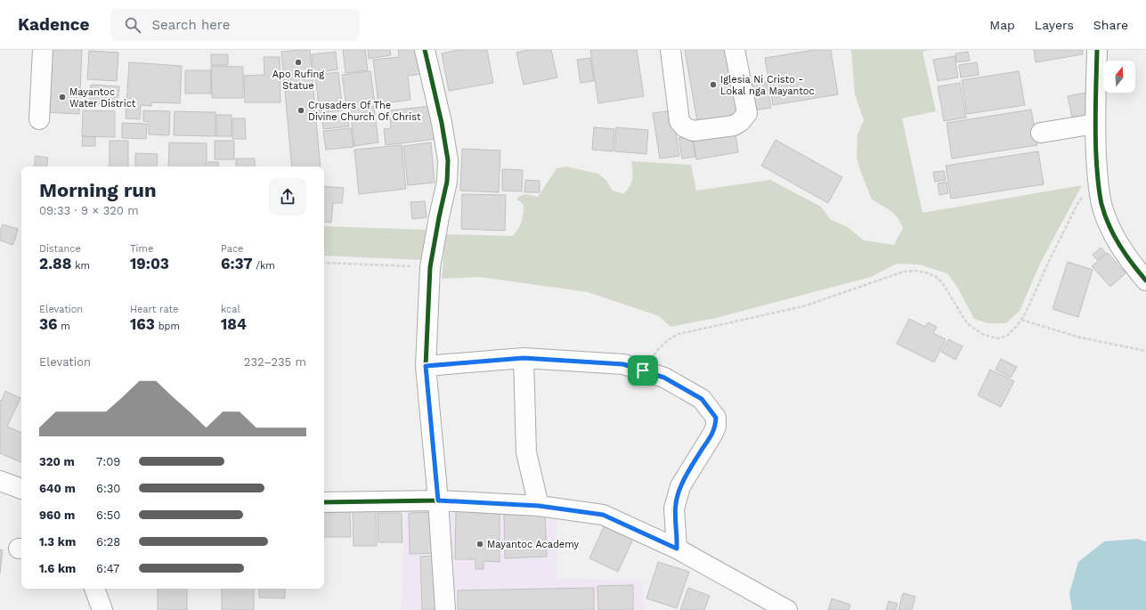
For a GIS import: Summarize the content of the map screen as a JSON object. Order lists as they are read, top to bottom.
{
  "places": [
    "Apo Rufing Statue",
    "Iglesia Ni Cristo - Lokal nga Mayantoc",
    "Mayantoc Water District",
    "Crusaders Of The Divine Church Of Christ",
    "Mayantoc Academy"
  ],
  "north": "top",
  "page": {
    "header": "Kadence",
    "search": "Search here",
    "nav": ["Map", "Layers", "Share"],
    "heading": ["Morning run", "09:33 · 9 × 320 m"],
    "stats": [
      ["Distance", "2.88 km"],
      ["Time", "19:03"],
      ["Pace", "6:37 /km"],
      ["Elevation", "36 m"],
      ["Heart rate", "163 bpm"],
      ["kcal", "184"]
    ],
    "chart": ["Elevation", "232–235 m"],
    "list": [
      {
        "name": "320 m",
        "note": "7:09"
      },
      {
        "name": "640 m",
        "note": "6:30"
      },
      {
        "name": "960 m",
        "note": "6:50"
      },
      {
        "name": "1.3 km",
        "note": "6:28"
      },
      {
        "name": "1.6 km",
        "note": "6:47"
      }
    ]
  }
}
